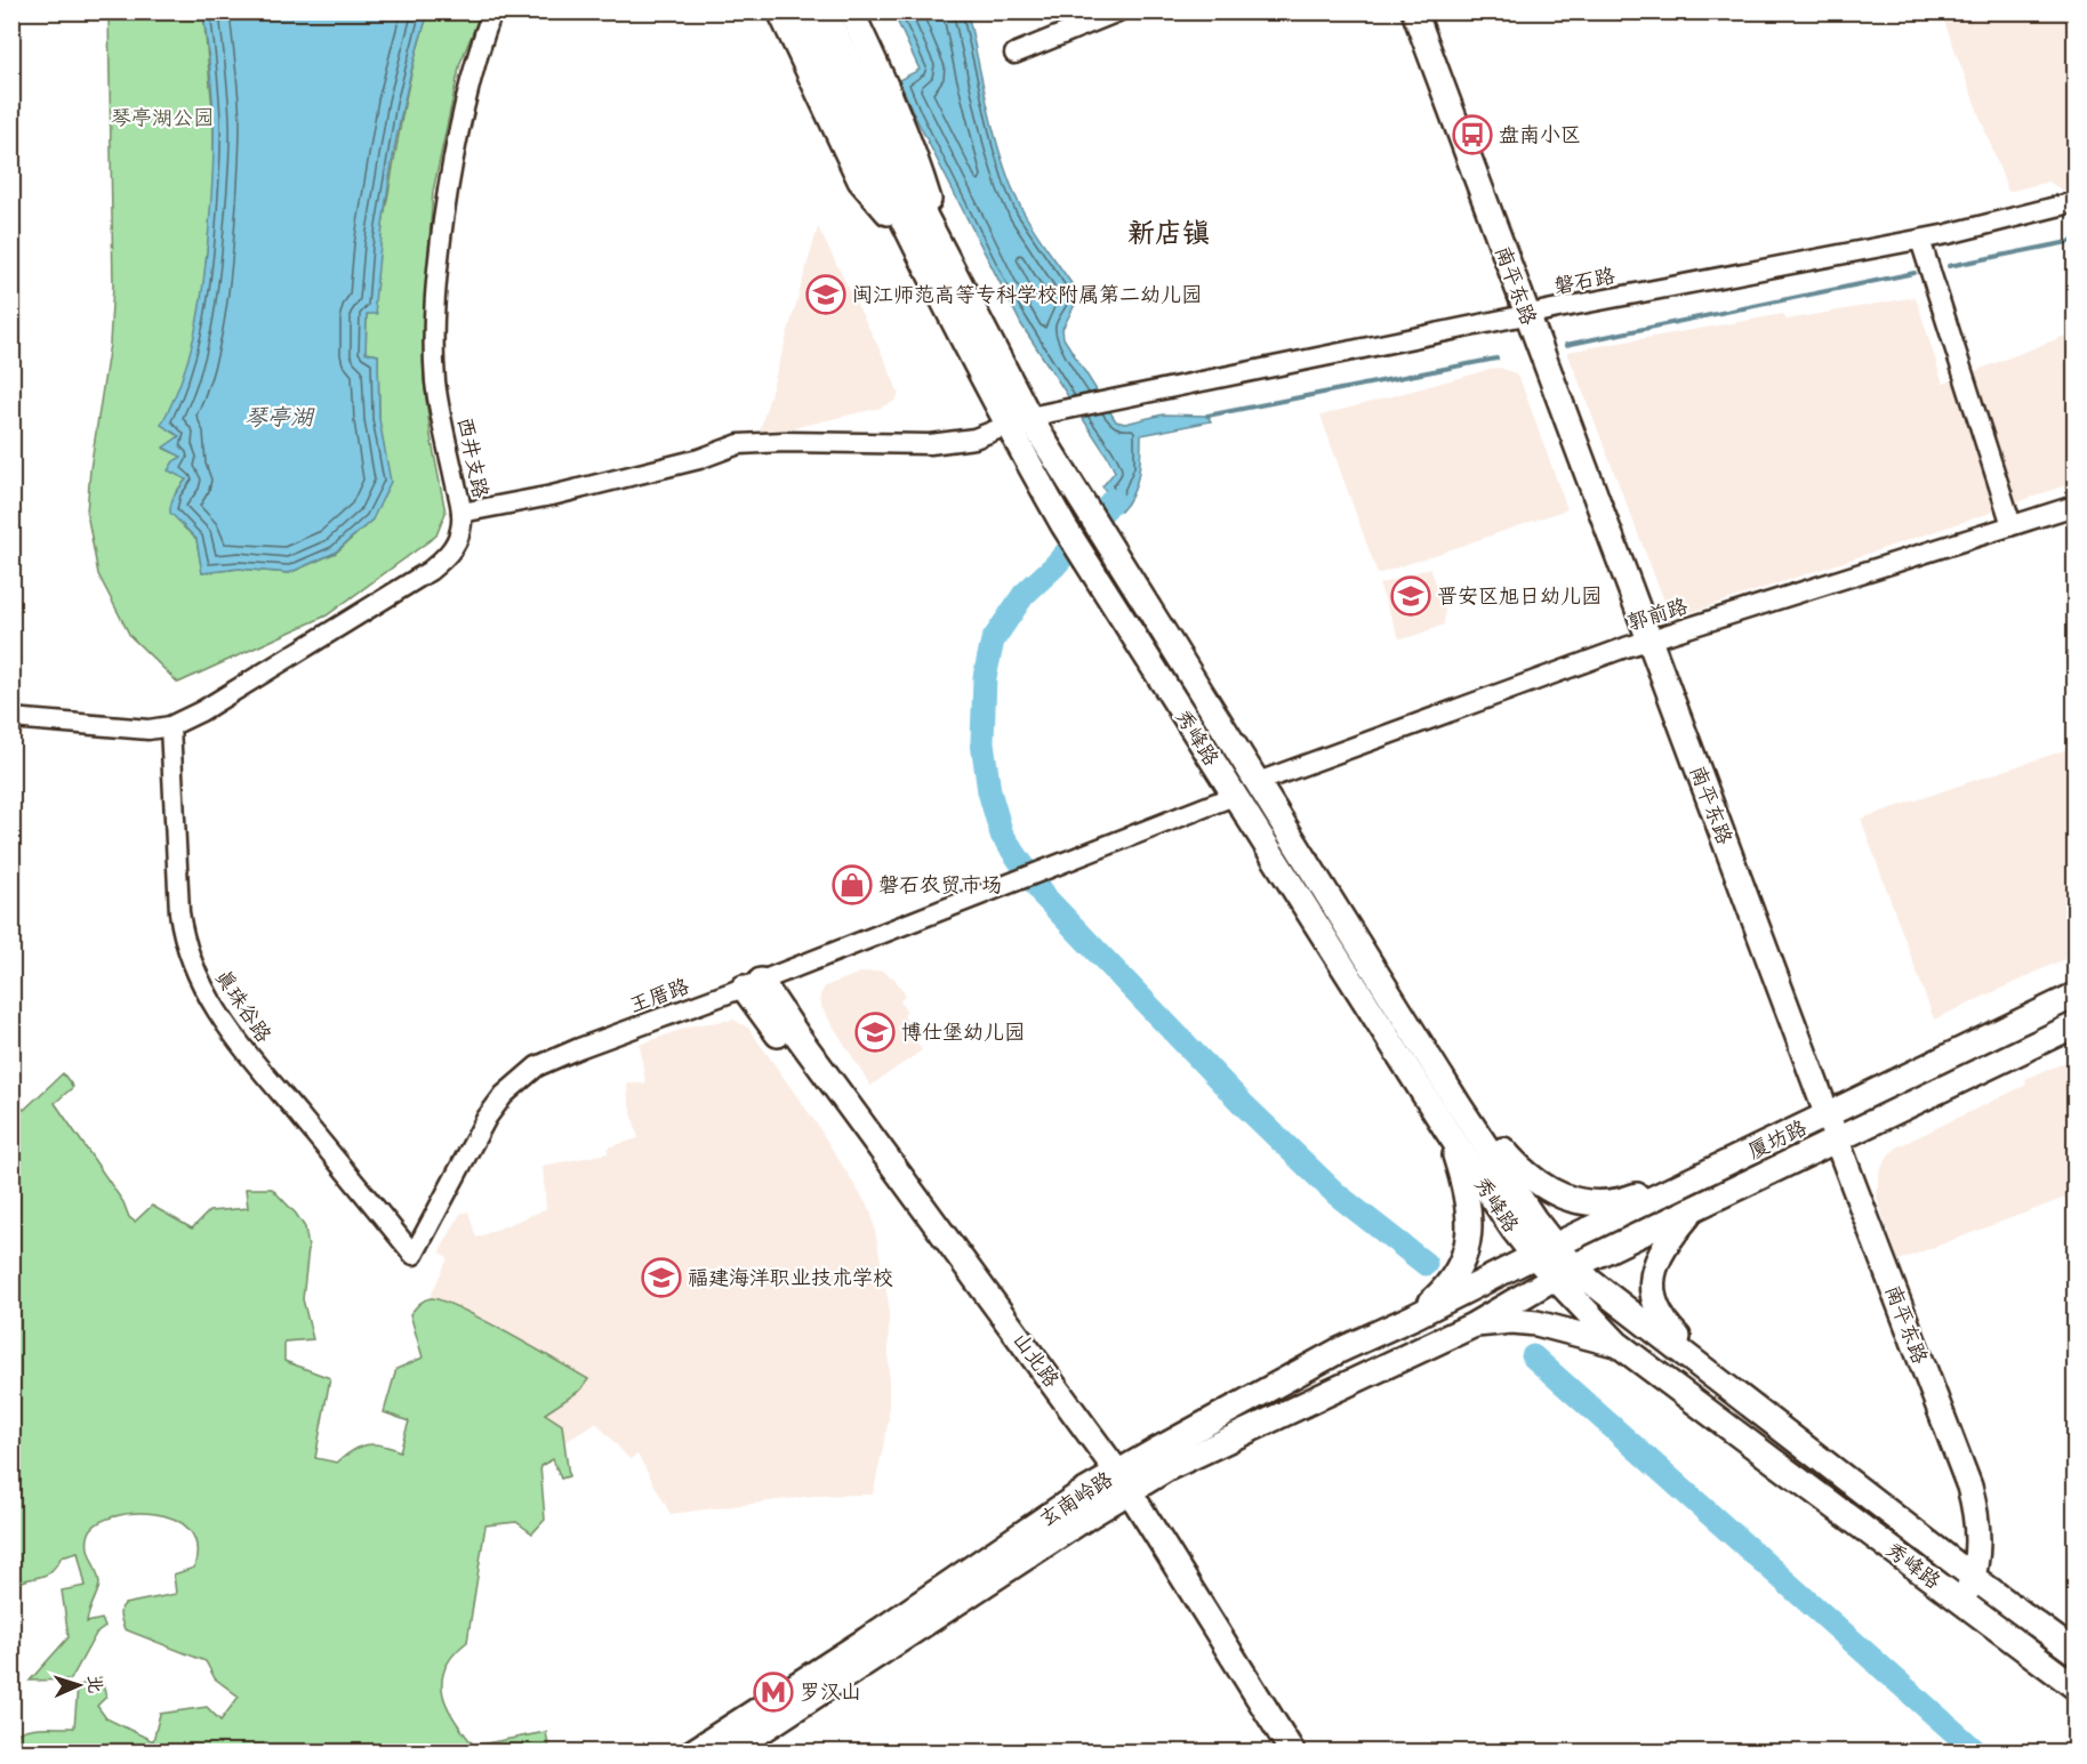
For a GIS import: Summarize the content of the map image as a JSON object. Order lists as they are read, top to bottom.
{
  "streets": {
    "main road": [
      "南平东路",
      "秀峰路",
      "厦坊路",
      "山北路",
      "玄南岭路"
    ],
    "street": [
      "磐石路",
      "西井支路",
      "郭前路",
      "王厝路",
      "真珠谷路"
    ]
  },
  "crossings": [
    ["磐石路", "南平东路"],
    ["磐石路", "秀峰路"],
    ["南平东路", "郭前路"],
    ["南平东路", "秀峰路"],
    ["南平东路", "厦坊路"],
    ["西井支路", "真珠谷路"],
    ["郭前路", "秀峰路"],
    ["秀峰路", "王厝路"],
    ["秀峰路", "厦坊路"],
    ["王厝路", "真珠谷路"],
    ["王厝路", "山北路"],
    ["厦坊路", "玄南岭路"],
    ["山北路", "玄南岭路"]
  ],
  "districts": ["新店镇"],
  "water": ["琴亭湖"],
  "parks": ["琴亭湖公园"],
  "places": {
    "bus stop": ["盘南小区"],
    "school or university": [
      "闽江师范高等专科学校附属第二幼儿园",
      "晋安区旭日幼儿园",
      "博仕堡幼儿园",
      "福建海洋职业技术学校"
    ],
    "shop": ["磐石农贸市场"],
    "metro station": ["罗汉山"]
  },
  "north": "right"
}
